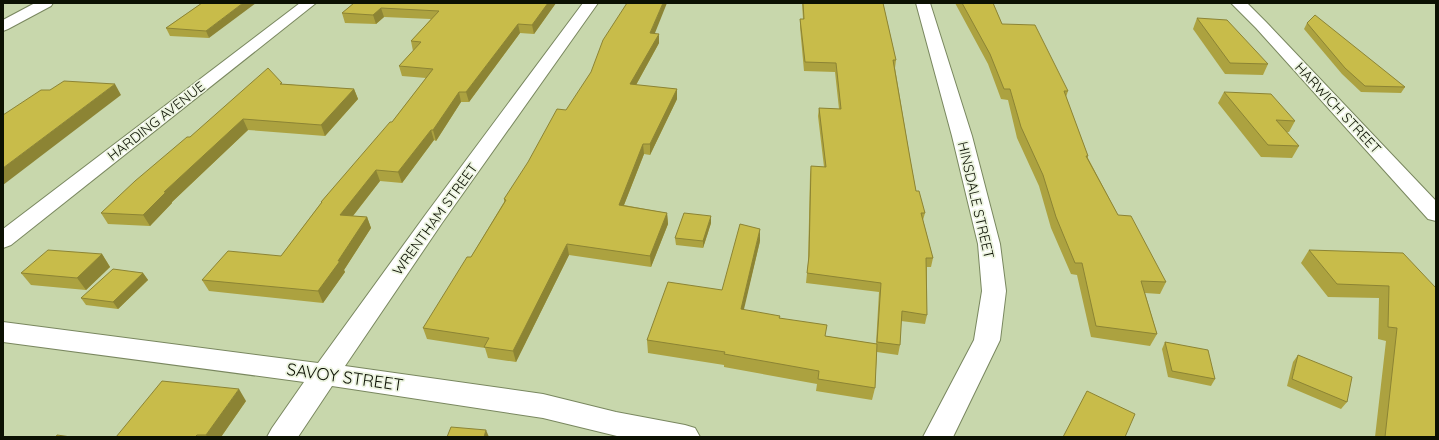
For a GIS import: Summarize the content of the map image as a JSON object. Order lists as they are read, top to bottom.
{
  "streets": {
    "street": [
      "HARWICH STREET",
      "HARDING AVENUE",
      "HINSDALE STREET",
      "WRENTHAM STREET",
      "SAVOY STREET"
    ]
  },
  "crossings": [
    ["WRENTHAM STREET", "SAVOY STREET"]
  ]
}
